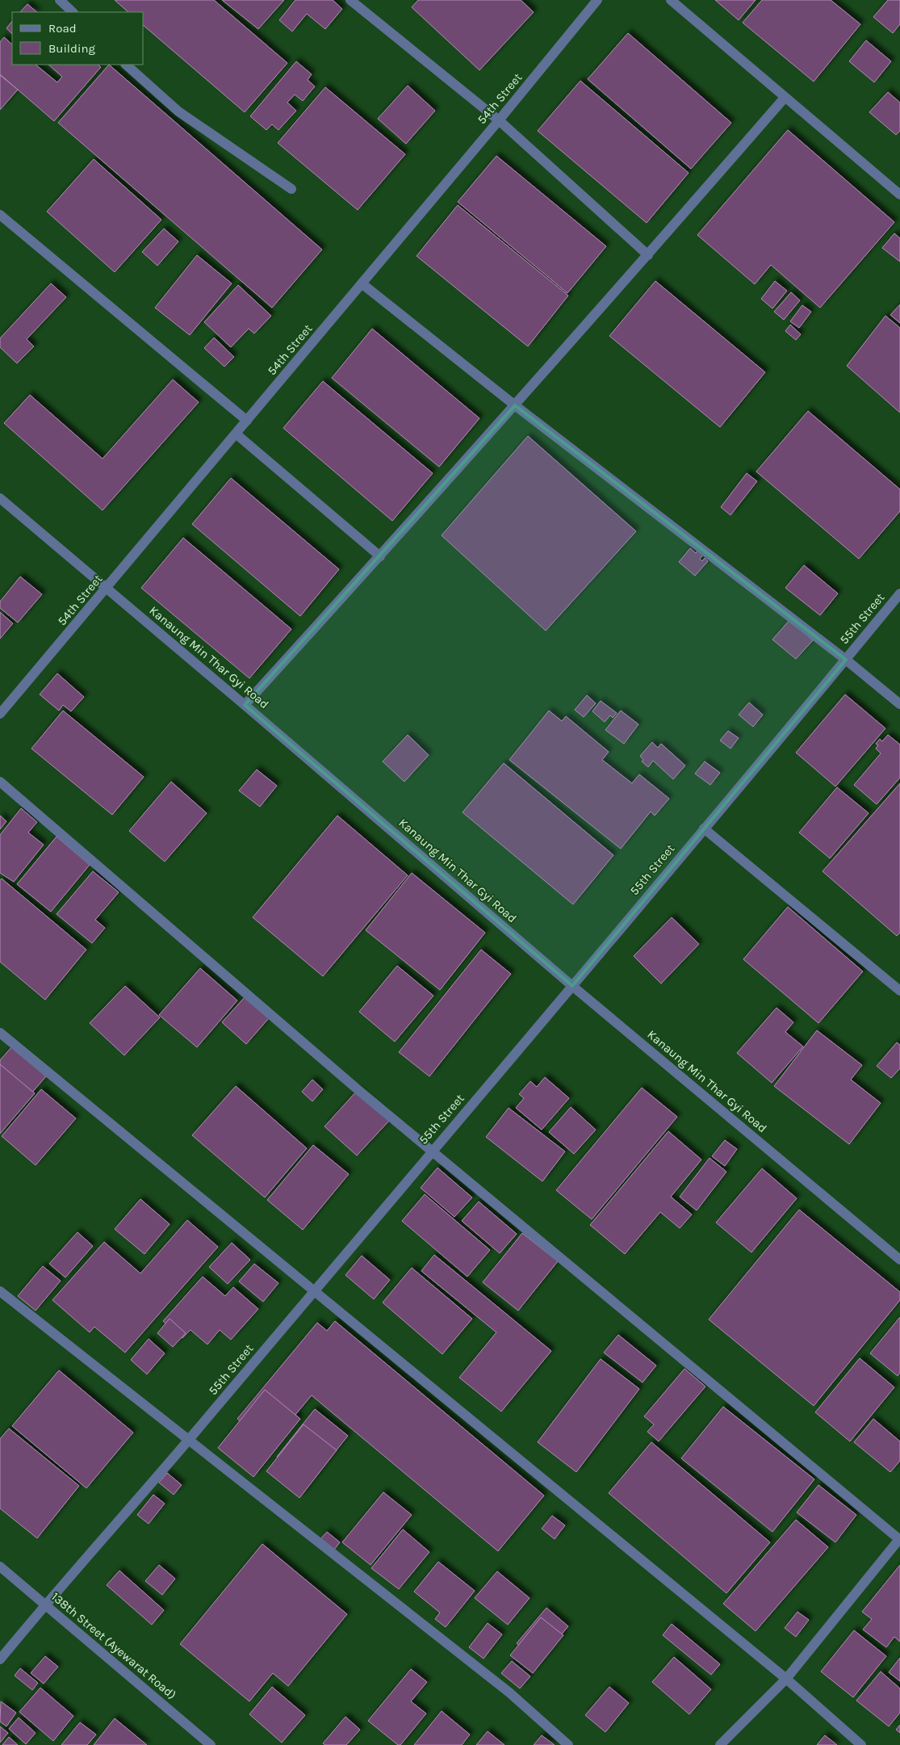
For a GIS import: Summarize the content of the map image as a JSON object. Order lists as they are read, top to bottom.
{
  "streets": {
    "street": [
      "54th Street",
      "55th Street",
      "Kanaung Min Thar Gyi Road",
      "138th Street (Ayewarat Road)"
    ]
  },
  "crossings": [
    ["54th Street", "Kanaung Min Thar Gyi Road"],
    ["55th Street", "Kanaung Min Thar Gyi Road"],
    ["55th Street", "138th Street (Ayewarat Road)"]
  ],
  "legend": ["Road", "Building"]
}
